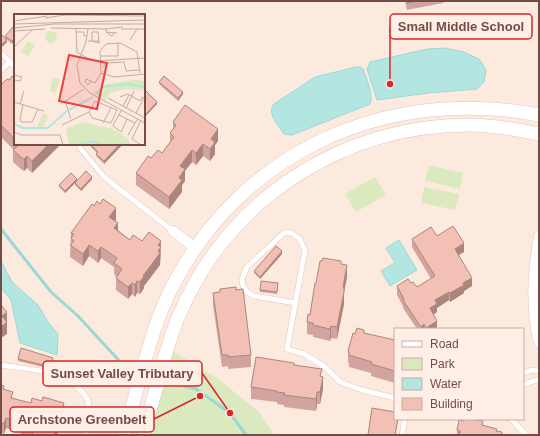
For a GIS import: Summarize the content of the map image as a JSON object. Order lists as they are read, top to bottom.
{
  "places": ["Small Middle School", "Archstone Greenbelt", "Sunset Valley Tributary"],
  "legend": [
    "Road",
    "Park",
    "Water",
    "Building"
  ]
}
